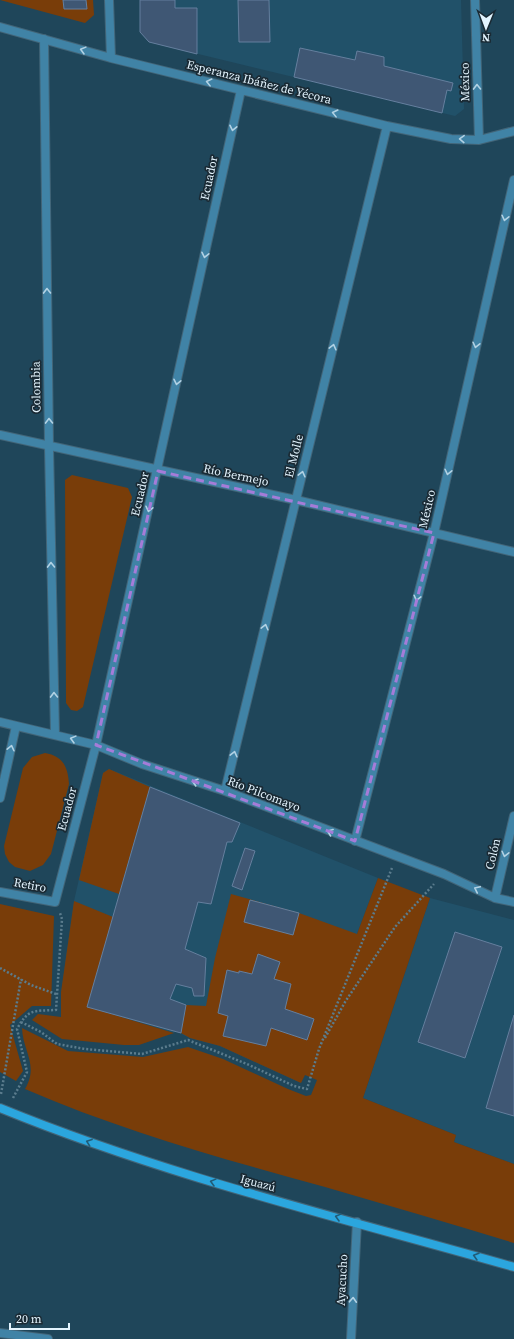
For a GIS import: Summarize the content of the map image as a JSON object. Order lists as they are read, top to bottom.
{
  "streets": {
    "main road": ["Iguazú"],
    "street": [
      "Esperanza Ibáñez de Yécora",
      "México",
      "Ecuador",
      "Colombia",
      "El Molle",
      "Río Bermejo",
      "Río Pilcomayo",
      "Colón",
      "Retiro",
      "Ayacucho"
    ]
  },
  "crossings": [
    ["Esperanza Ibáñez de Yécora", "México"],
    ["Esperanza Ibáñez de Yécora", "Ecuador"],
    ["Esperanza Ibáñez de Yécora", "Colombia"],
    ["Esperanza Ibáñez de Yécora", "El Molle"],
    ["México", "Río Bermejo"],
    ["México", "Río Pilcomayo"],
    ["Ecuador", "Río Bermejo"],
    ["Ecuador", "Río Pilcomayo"],
    ["Ecuador", "Retiro"],
    ["Colombia", "Río Bermejo"],
    ["Colombia", "Río Pilcomayo"],
    ["El Molle", "Río Bermejo"],
    ["El Molle", "Río Pilcomayo"],
    ["Río Pilcomayo", "Colón"],
    ["Iguazú", "Ayacucho"]
  ],
  "one_way": [
    "Esperanza Ibáñez de Yécora",
    "Ecuador",
    "Colombia",
    "El Molle",
    "Río Pilcomayo",
    "Colón",
    "Iguazú",
    "Ayacucho"
  ],
  "scale_bar": "20 m",
  "north": "bottom"
}
